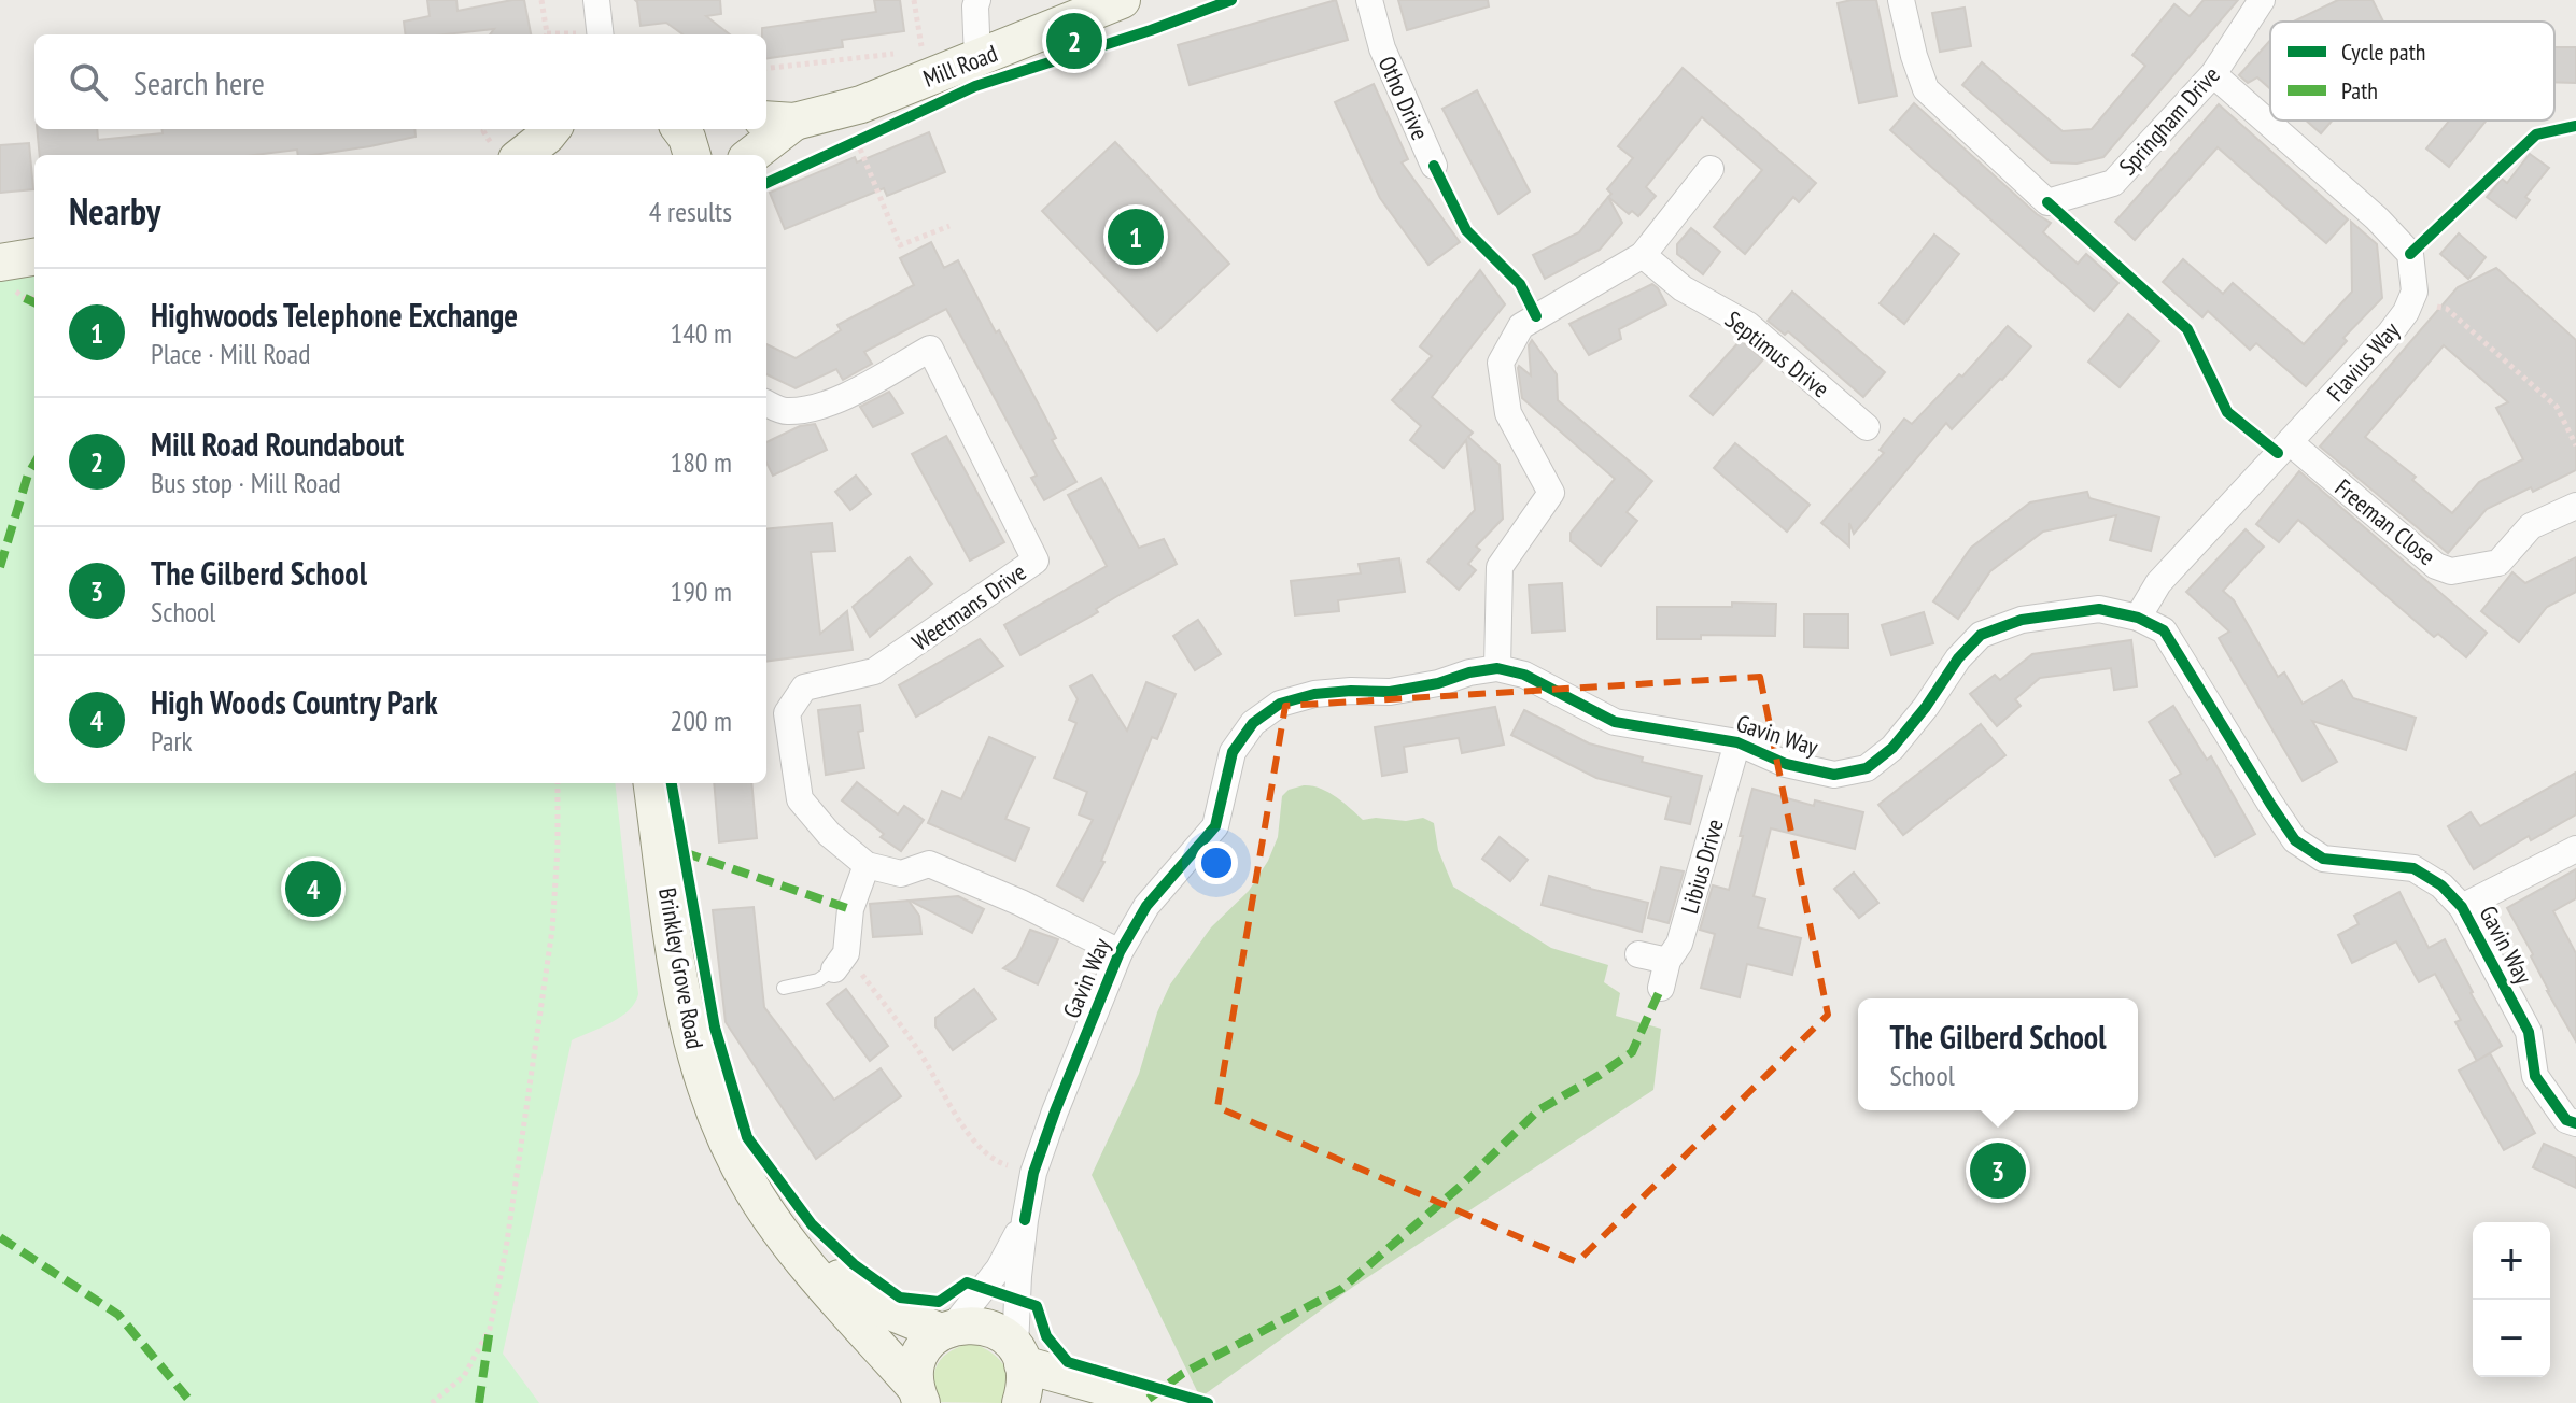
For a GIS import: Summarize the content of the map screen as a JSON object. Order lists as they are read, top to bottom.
{
  "streets": {
    "street": [
      "Mill Road",
      "Otho Drive",
      "Springham Drive",
      "Septimus Drive",
      "Flavius Way",
      "Freeman Close",
      "Weetmans Drive",
      "Gavin Way",
      "Libius Drive",
      "Brinkley Grove Road"
    ]
  },
  "crossings": [
    ["Springham Drive", "Flavius Way"],
    ["Flavius Way", "Freeman Close"],
    ["Flavius Way", "Gavin Way"],
    ["Gavin Way", "Libius Drive"],
    ["Gavin Way", "Brinkley Grove Road"]
  ],
  "legend": ["Cycle path", "Path"],
  "page": {
    "pins": [
      "2",
      "1",
      "4",
      "3"
    ],
    "search": "Search here",
    "heading": ["Nearby", "4 results"],
    "list": [
      {
        "mark": "1",
        "name": "Highwoods Telephone Exchange",
        "note": "Place · Mill Road",
        "value": "140 m"
      },
      {
        "mark": "2",
        "name": "Mill Road Roundabout",
        "note": "Bus stop · Mill Road",
        "value": "180 m"
      },
      {
        "mark": "3",
        "name": "The Gilberd School",
        "note": "School",
        "value": "190 m"
      },
      {
        "mark": "4",
        "name": "High Woods Country Park",
        "note": "Park",
        "value": "200 m"
      }
    ],
    "popup": ["The Gilberd School", "School"],
    "map_buttons": ["+", "−"]
  }
}
